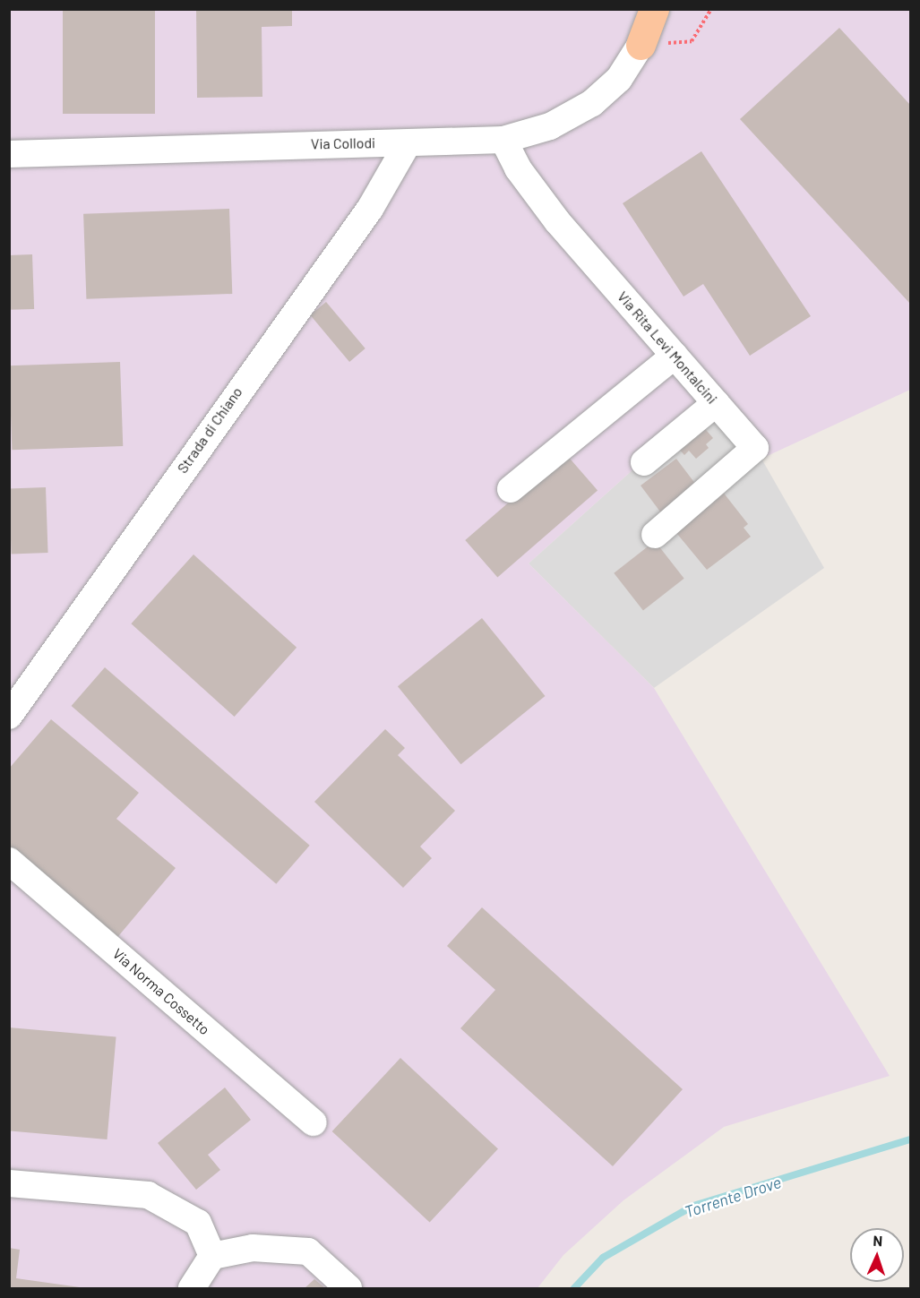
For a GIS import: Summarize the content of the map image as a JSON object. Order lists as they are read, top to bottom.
{
  "streets": {
    "street": [
      "Via Collodi",
      "Via Rita Levi Montalcini",
      "Strada di Chiano",
      "Via Norma Cossetto"
    ]
  },
  "crossings": [
    ["Via Collodi", "Via Rita Levi Montalcini"],
    ["Via Collodi", "Strada di Chiano"]
  ],
  "water": ["Torrente Drove"],
  "north": "top"
}
